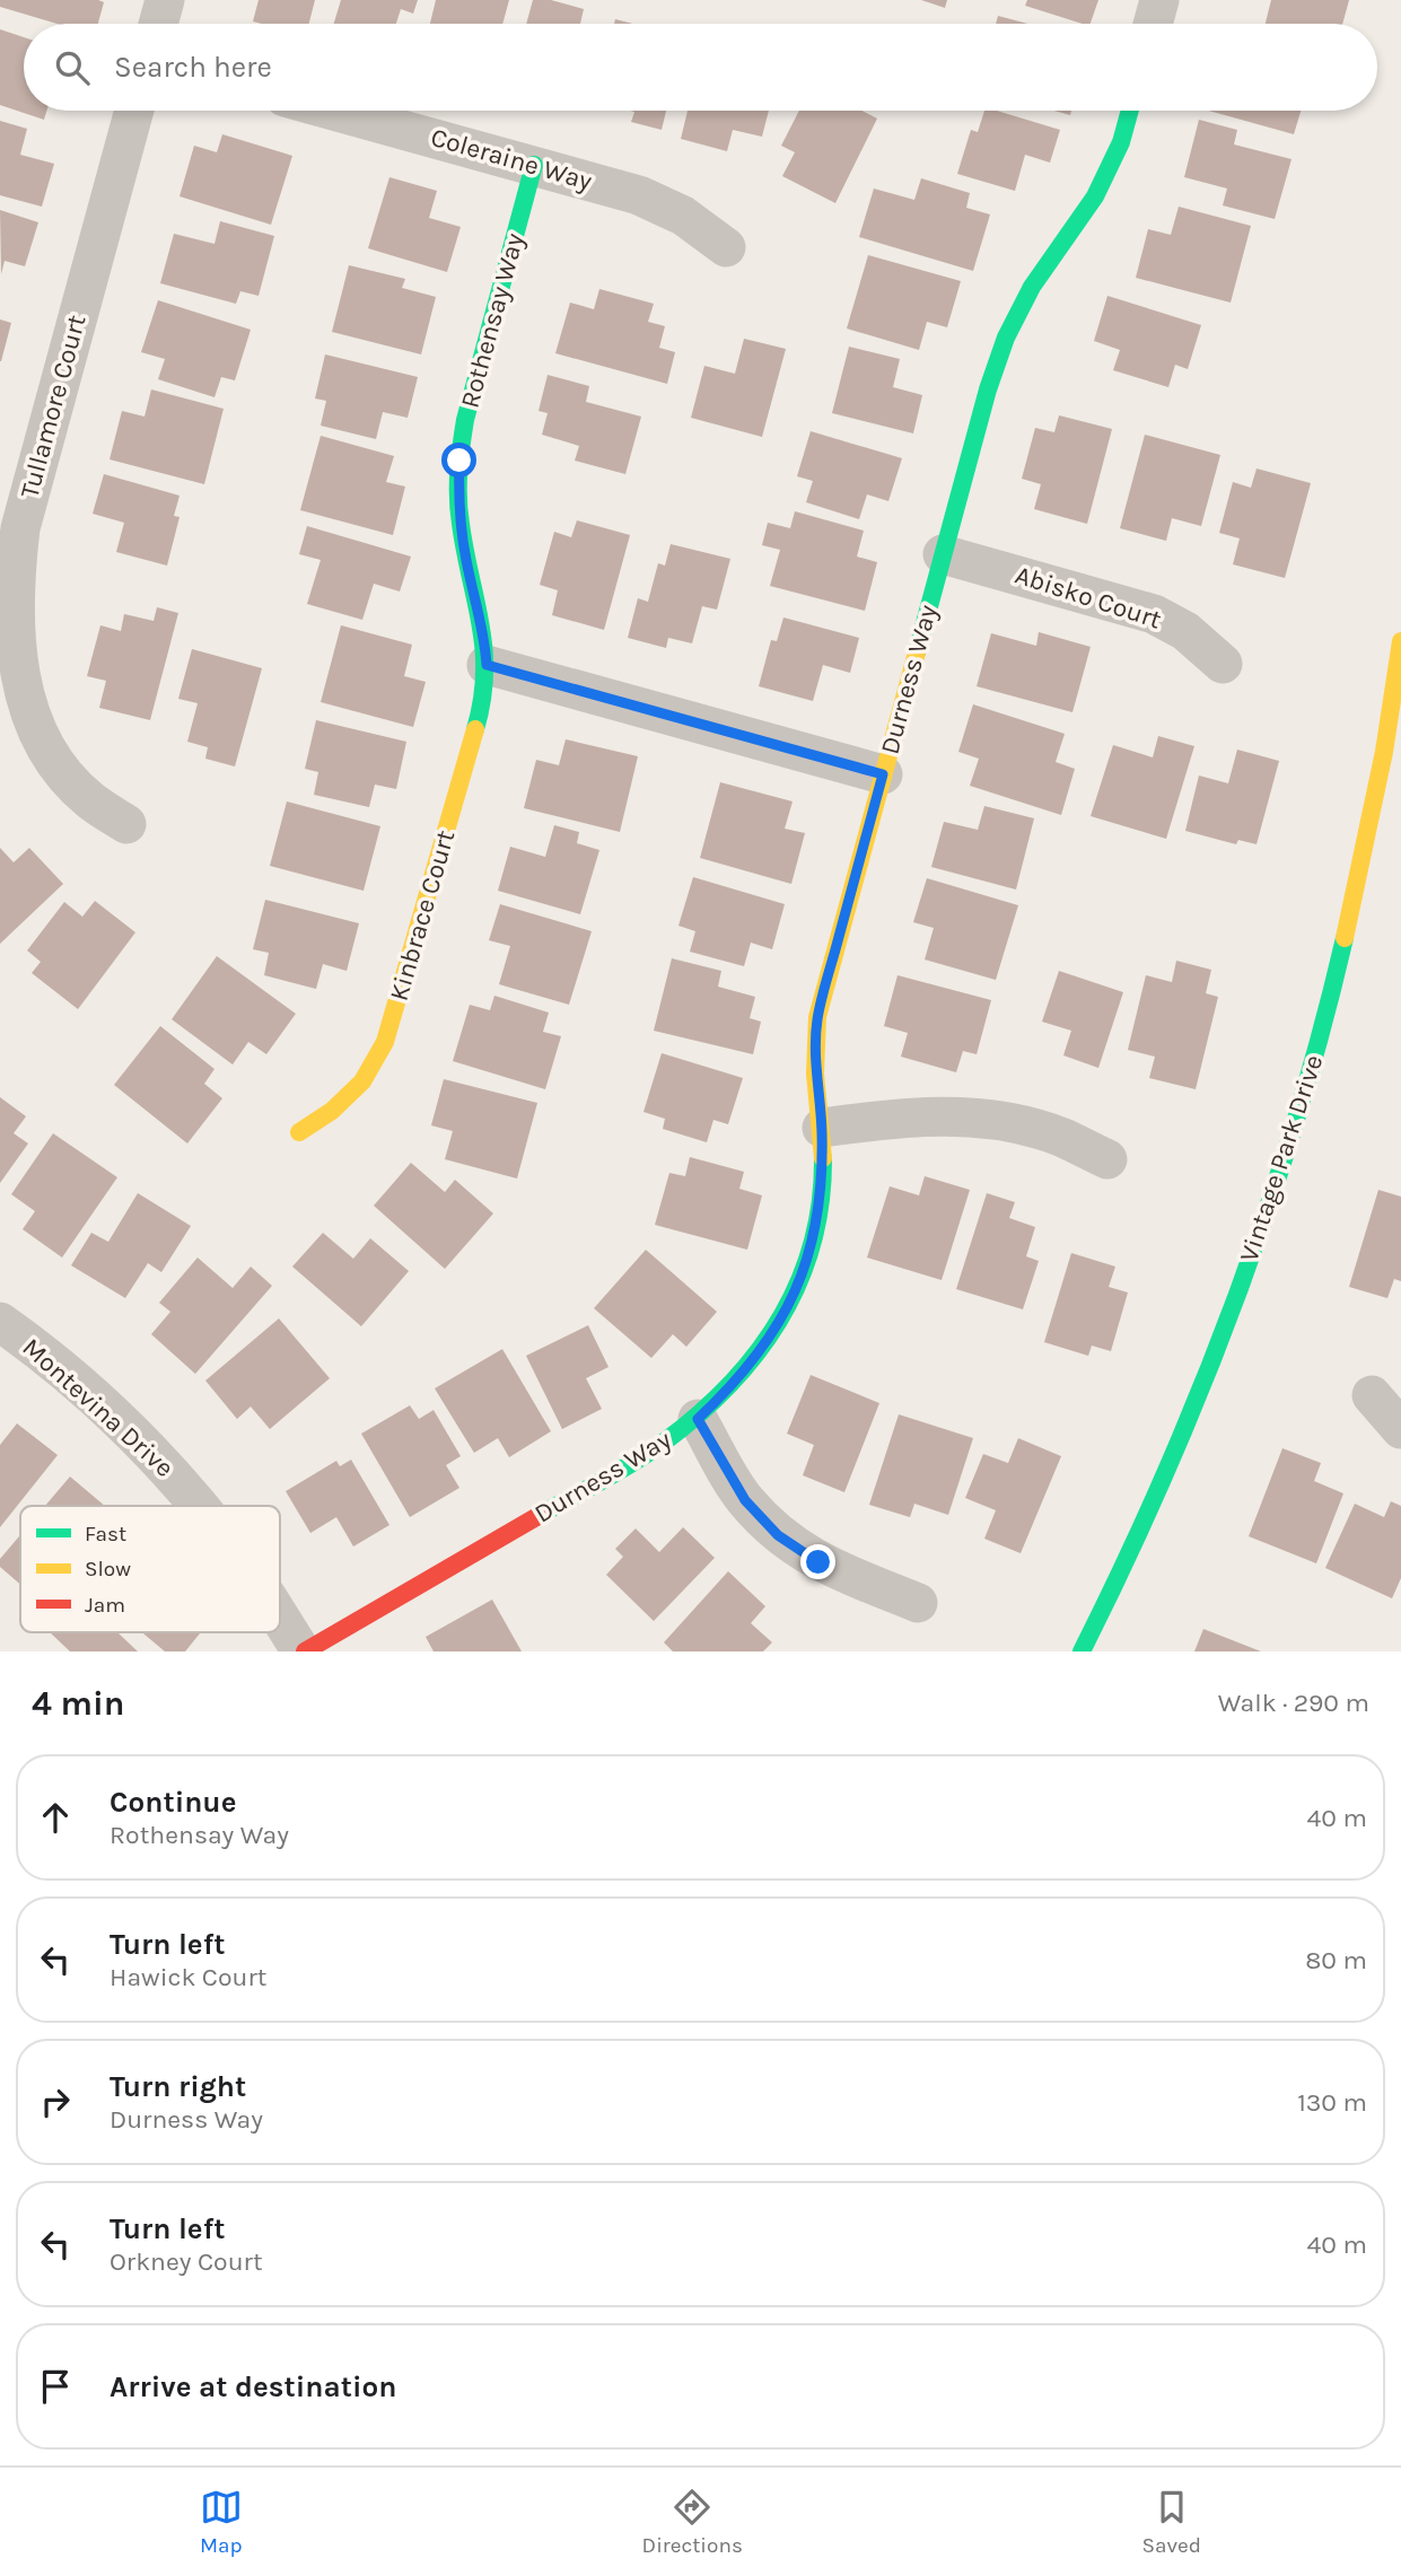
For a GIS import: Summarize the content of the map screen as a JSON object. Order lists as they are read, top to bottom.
{
  "streets": {
    "street": [
      "Coleraine Way",
      "Rothensay Way",
      "Tullamore Court",
      "Abisko Court",
      "Durness Way",
      "Kinbrace Court",
      "Vintage Park Drive",
      "Montevina Drive"
    ]
  },
  "crossings": [
    ["Coleraine Way", "Rothensay Way"],
    ["Rothensay Way", "Kinbrace Court"],
    ["Abisko Court", "Durness Way"],
    ["Durness Way", "Montevina Drive"]
  ],
  "legend": ["Fast", "Slow", "Jam"],
  "page": {
    "search": "Search here",
    "heading": ["4 min", "Walk · 290 m"],
    "list": [
      ["Continue", "Rothensay Way", "40 m"],
      ["Turn left", "Hawick Court", "80 m"],
      ["Turn right", "Durness Way", "130 m"],
      ["Turn left", "Orkney Court", "40 m"],
      "Arrive at destination"
    ],
    "nav": ["Map", "Directions", "Saved"]
  }
}
